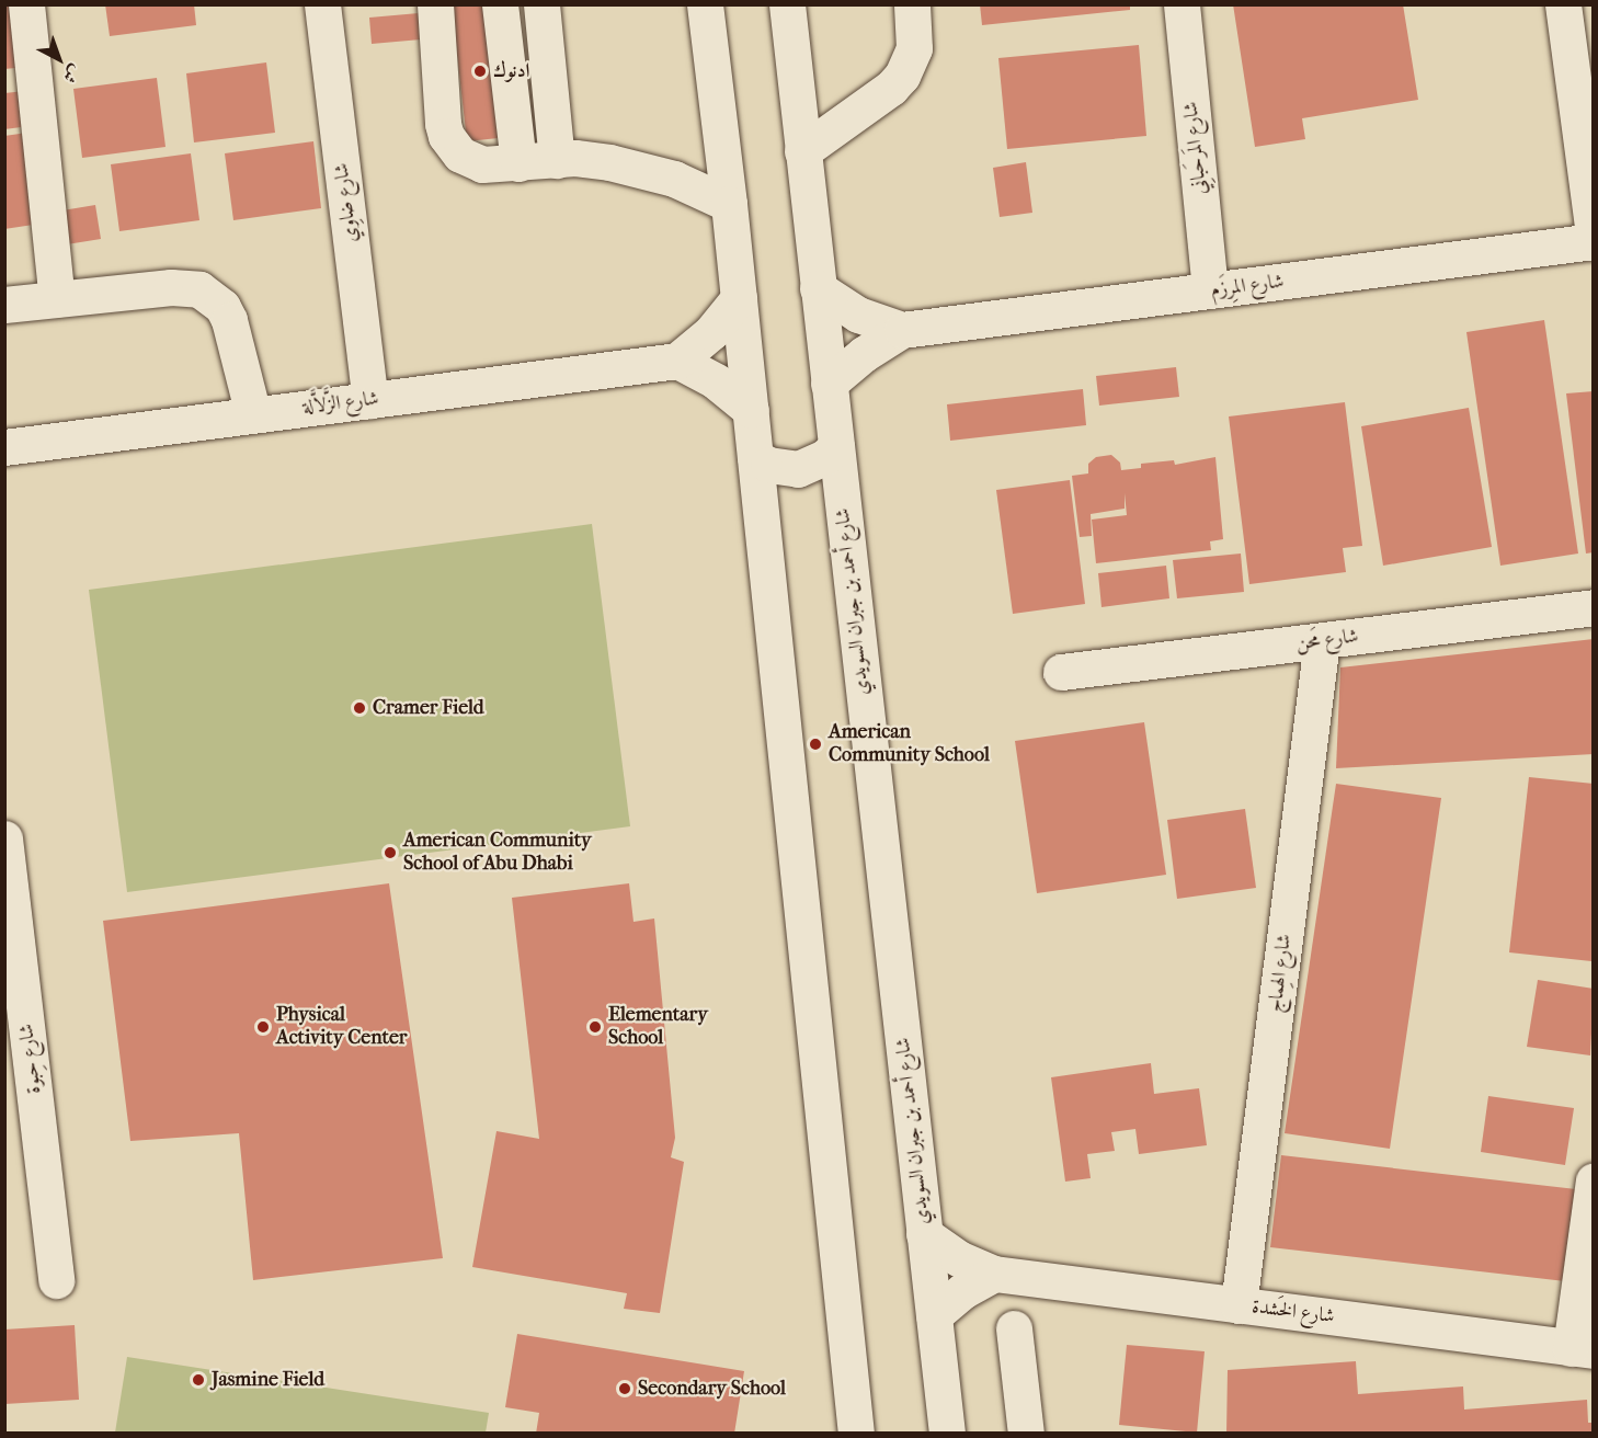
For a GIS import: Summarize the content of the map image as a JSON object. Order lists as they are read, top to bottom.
{
  "streets": {
    "street": [
      "شارع المَرحَبانِي",
      "شارع ضاوِي",
      "شارع المِرزَم",
      "شارع الزَّلاَّلة",
      "شارع أحمد بن جبران السويدي",
      "شارع مَحن",
      "شارع الهِماج",
      "شارع حِبوة",
      "شارع الخَشدة"
    ]
  },
  "crossings": [
    ["شارع المَرحَبانِي", "شارع المِرزَم"],
    ["شارع ضاوِي", "شارع الزَّلاَّلة"],
    ["شارع المِرزَم", "شارع أحمد بن جبران السويدي"],
    ["شارع أحمد بن جبران السويدي", "شارع الخَشدة"],
    ["شارع مَحن", "شارع الهِماج"],
    ["شارع الهِماج", "شارع الخَشدة"]
  ],
  "places": [
    "ادنوك",
    "Cramer Field",
    "American Community School",
    "American Community School of Abu Dhabi",
    "Physical Activity Center",
    "Elementary School",
    "Jasmine Field",
    "Secondary School"
  ],
  "north": "bottom right"
}
